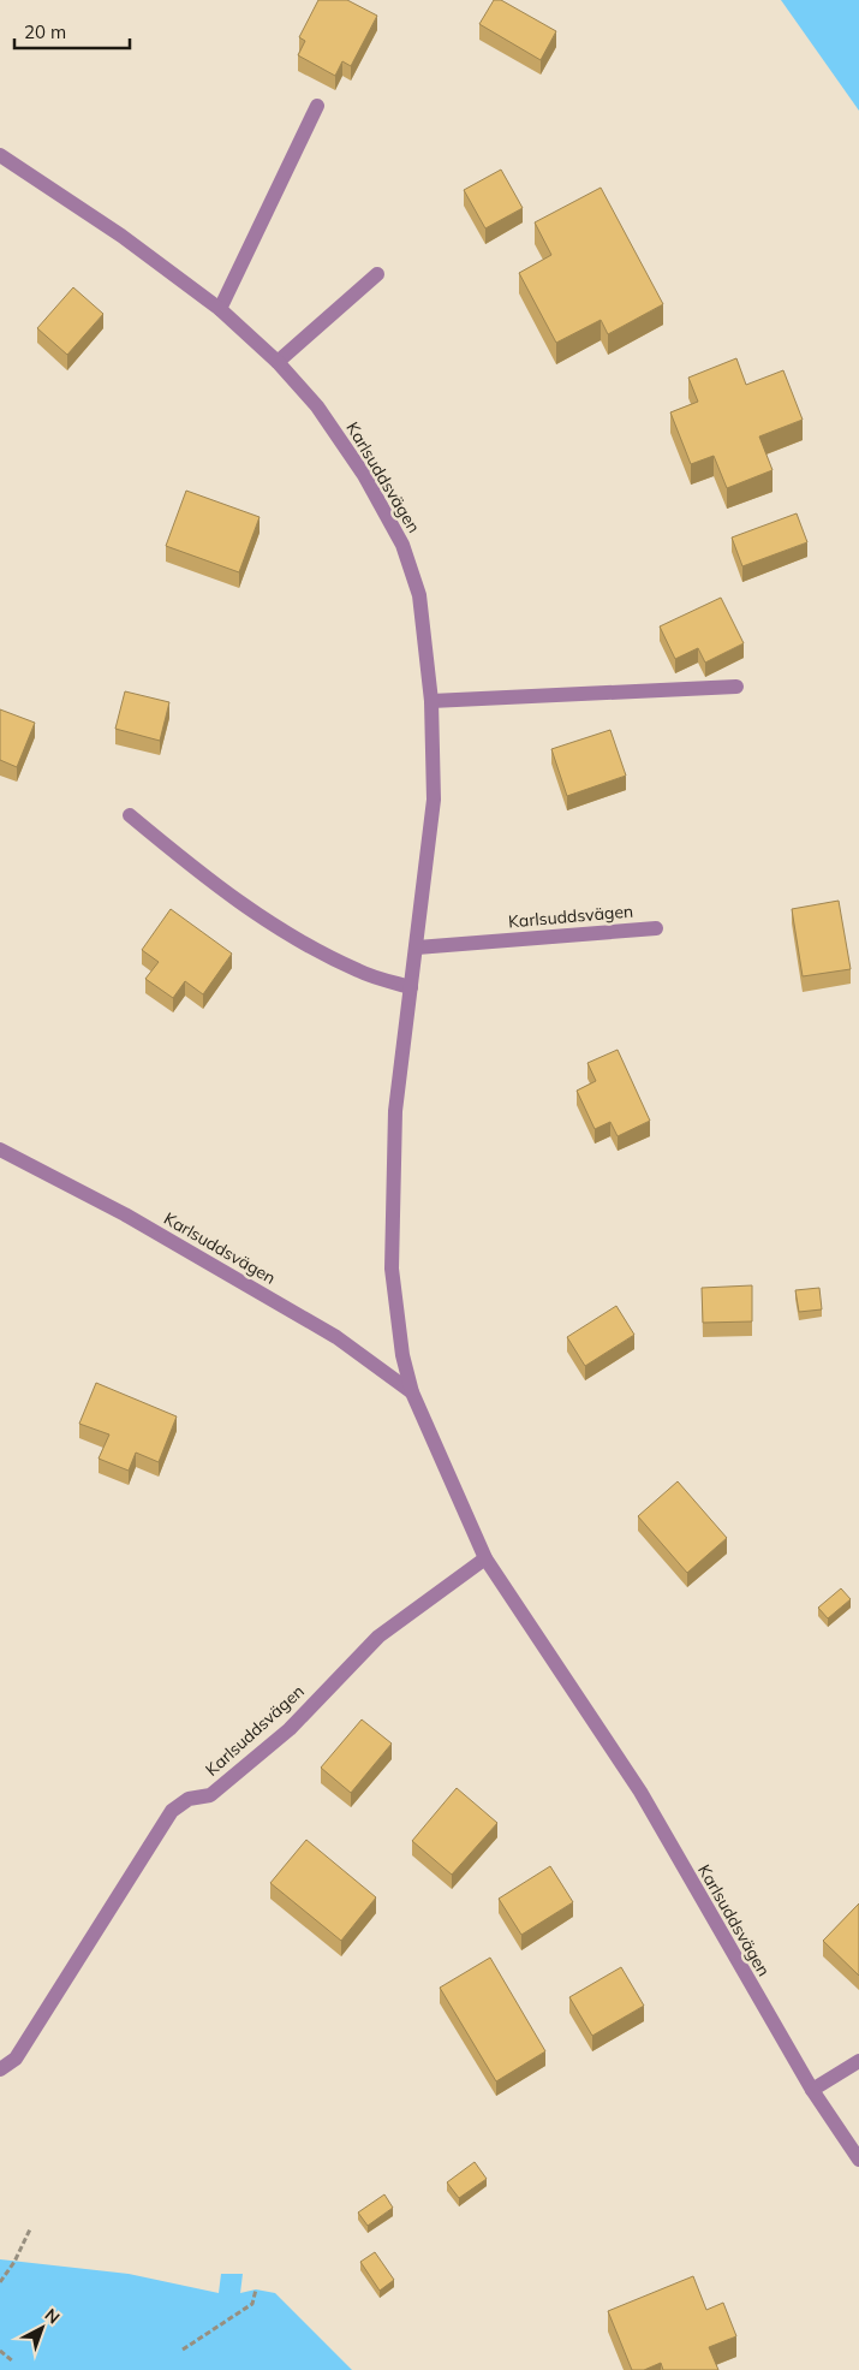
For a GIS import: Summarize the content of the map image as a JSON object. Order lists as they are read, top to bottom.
{
  "streets": {
    "street": ["Karlsuddsvägen"]
  },
  "scale_bar": "20 m",
  "north": "top right"
}
